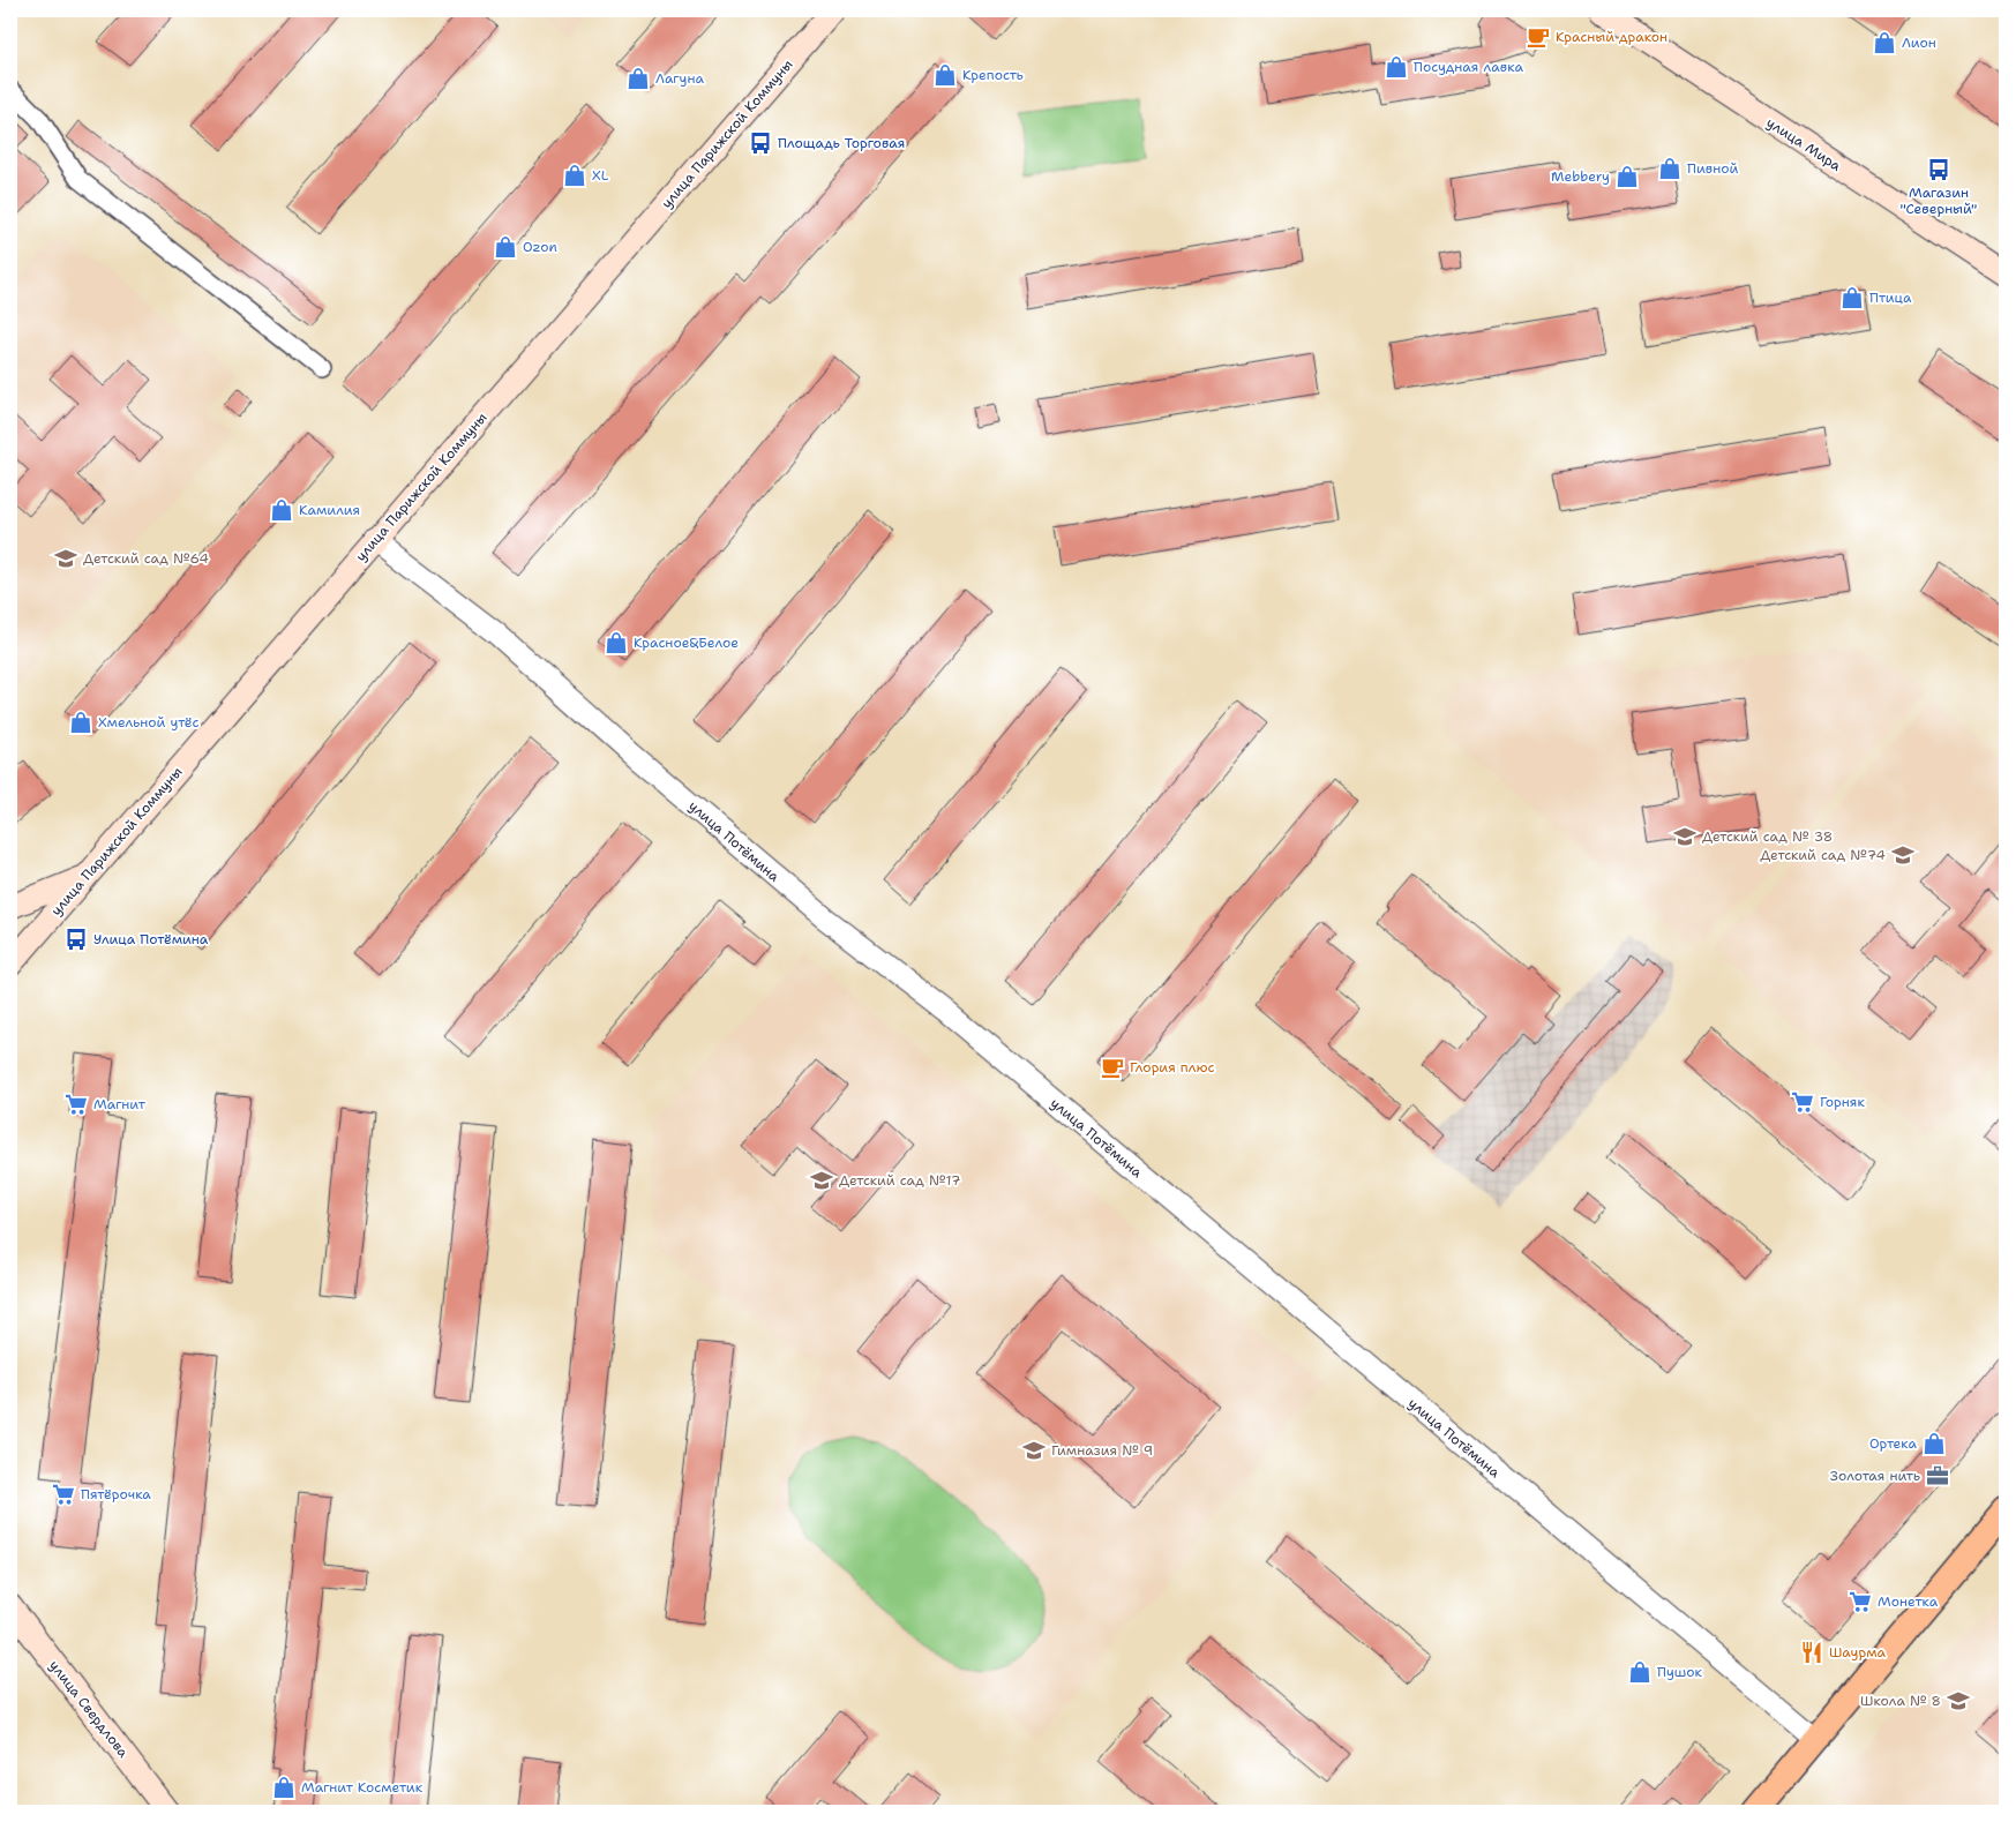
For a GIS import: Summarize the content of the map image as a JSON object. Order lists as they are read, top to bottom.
{
  "streets": {
    "main road": ["улица Парижской Коммуны", "улица Мира", "улица Свердлова"],
    "street": ["улица Потёмина"]
  },
  "crossings": [
    ["улица Парижской Коммуны", "улица Потёмина"]
  ],
  "places": {
    "cafe": ["Красный дракон", "Глория плюс"],
    "shop": [
      "Лион",
      "Посудная лавка",
      "Крепость",
      "Лагуна",
      "Пивной",
      "XL",
      "Mebbery",
      "Ozon",
      "Птица",
      "Камилия",
      "Красное&Белое",
      "Хмельной утёс",
      "Ортека",
      "Пушок",
      "Магнит Косметик"
    ],
    "bus stop": ["Площадь Торговая", "Магазин \"Северный\"", "Улица Потёмина"],
    "school or university": [
      "Детский сад №64",
      "Детский сад № 38",
      "Детский сад №74",
      "Детский сад №17",
      "Гимназия № 9",
      "Школа № 8"
    ],
    "supermarket": [
      "Горняк",
      "Магнит",
      "Пятёрочка",
      "Монетка"
    ],
    "office": ["Золотая нить"],
    "restaurant": ["Шаурма"]
  }
}
